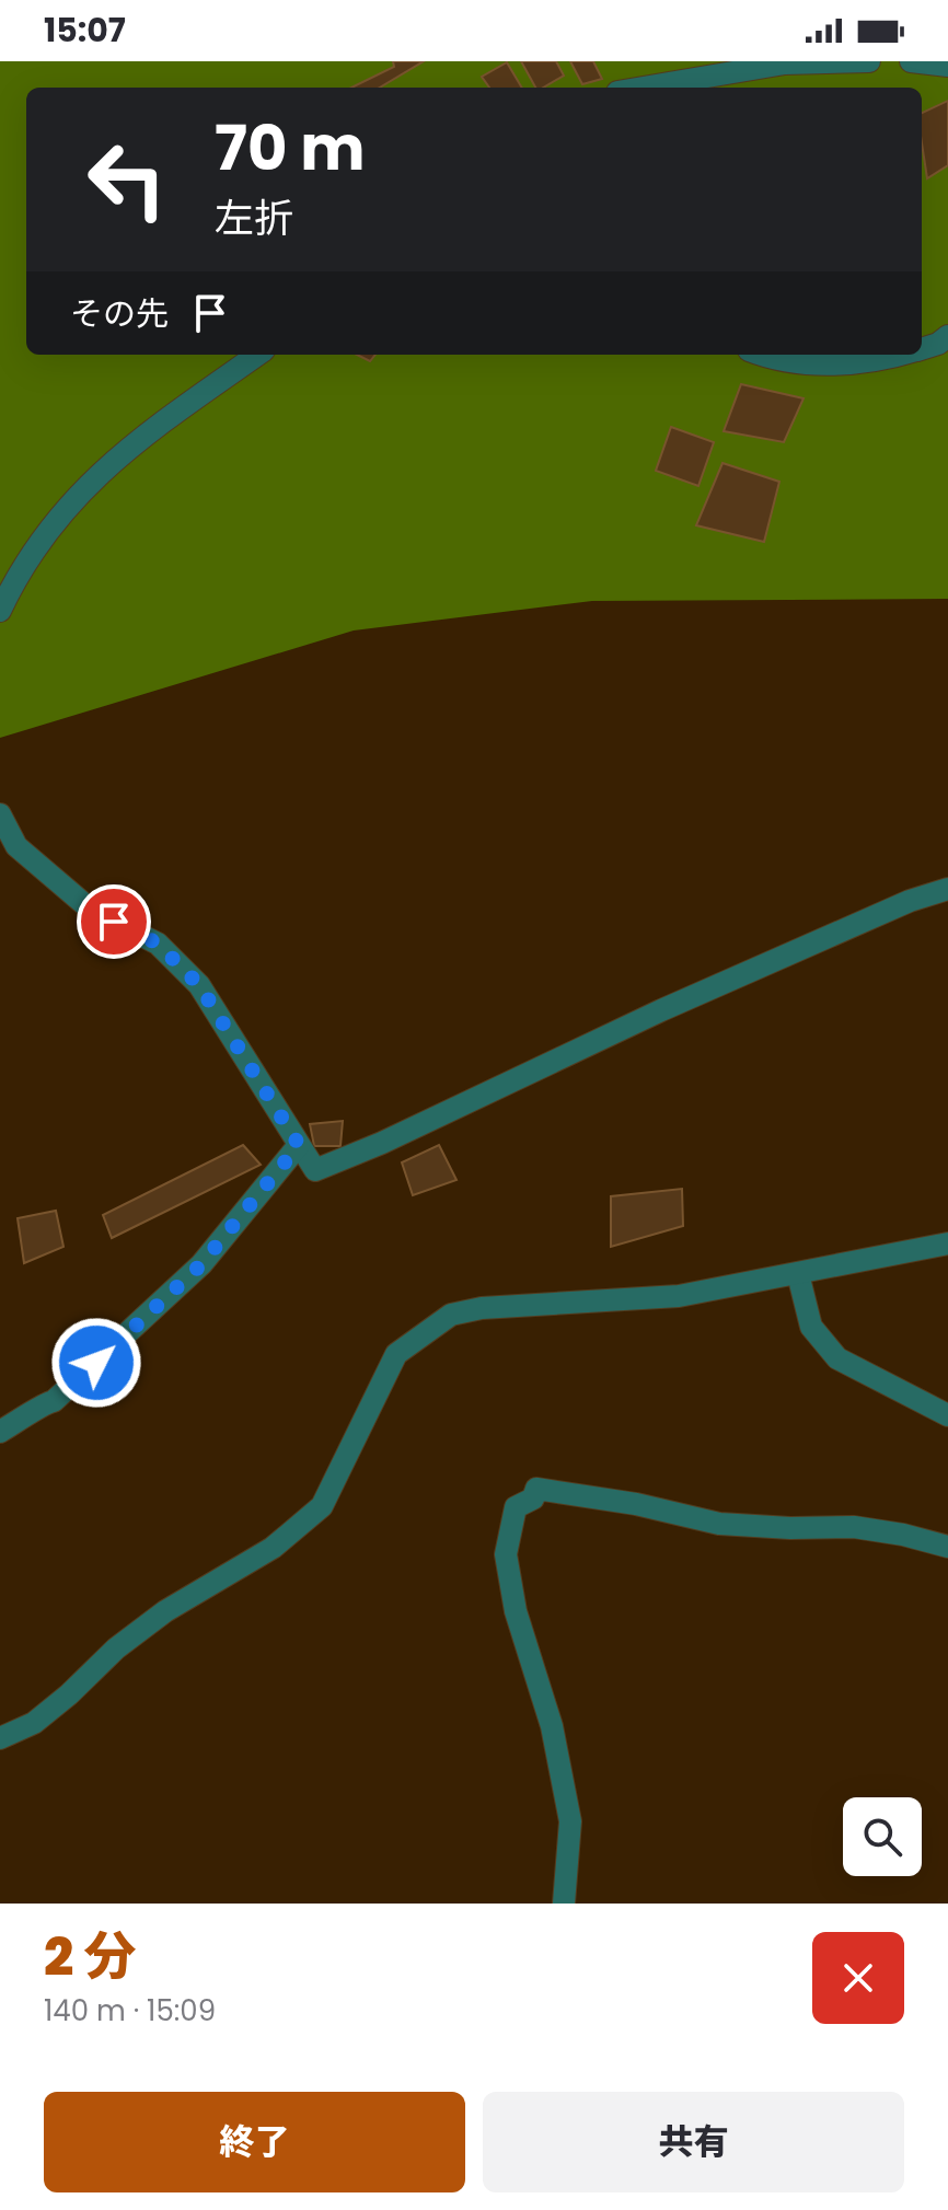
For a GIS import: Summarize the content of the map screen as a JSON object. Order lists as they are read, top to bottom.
{
  "page": {
    "status": "15:07",
    "turn": ["70 m", "左折"],
    "then": "その先",
    "heading": ["2 分", "140 m · 15:09"],
    "buttons": ["終了", "共有"]
  }
}
